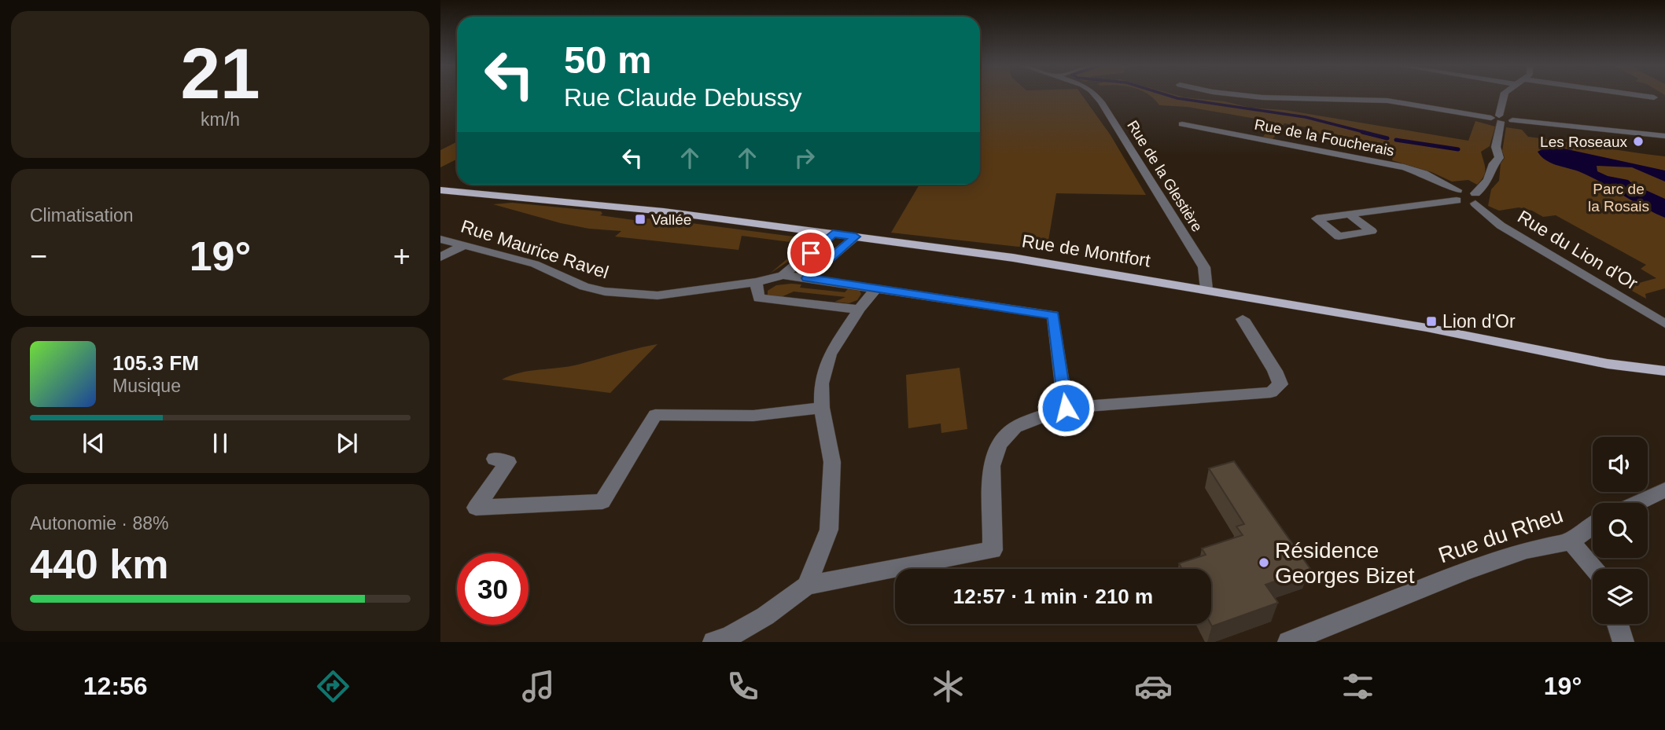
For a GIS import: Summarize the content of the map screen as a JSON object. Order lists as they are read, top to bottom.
{
  "streets": {
    "main road": ["Rue de Montfort"],
    "street": [
      "Rue de la Foucherais",
      "Rue de la Glestière",
      "Rue Maurice Ravel",
      "Rue du Lion d'Or",
      "Rue du Rheu"
    ]
  },
  "crossings": [
    ["Rue de la Glestière", "Rue de Montfort"],
    ["Rue Maurice Ravel", "Rue de Montfort"]
  ],
  "parks": ["Parc de la Rosais"],
  "places": {
    "other": ["Les Roseaux", "Résidence Georges Bizet"],
    "transit": ["Vallée", "Lion d'Or"]
  },
  "page": {
    "tile": [
      ["21", "km/h"],
      "Climatisation",
      ["Autonomie · 88%", "440 km"]
    ],
    "turn": ["50 m", "Rue Claude Debussy"],
    "heat": ["−", "19°", "+"],
    "song": ["105.3 FM", "Musique"],
    "limit": "30",
    "trip": "12:57 · 1 min · 210 m",
    "tabs": ["12:56", "19°"]
  }
}
